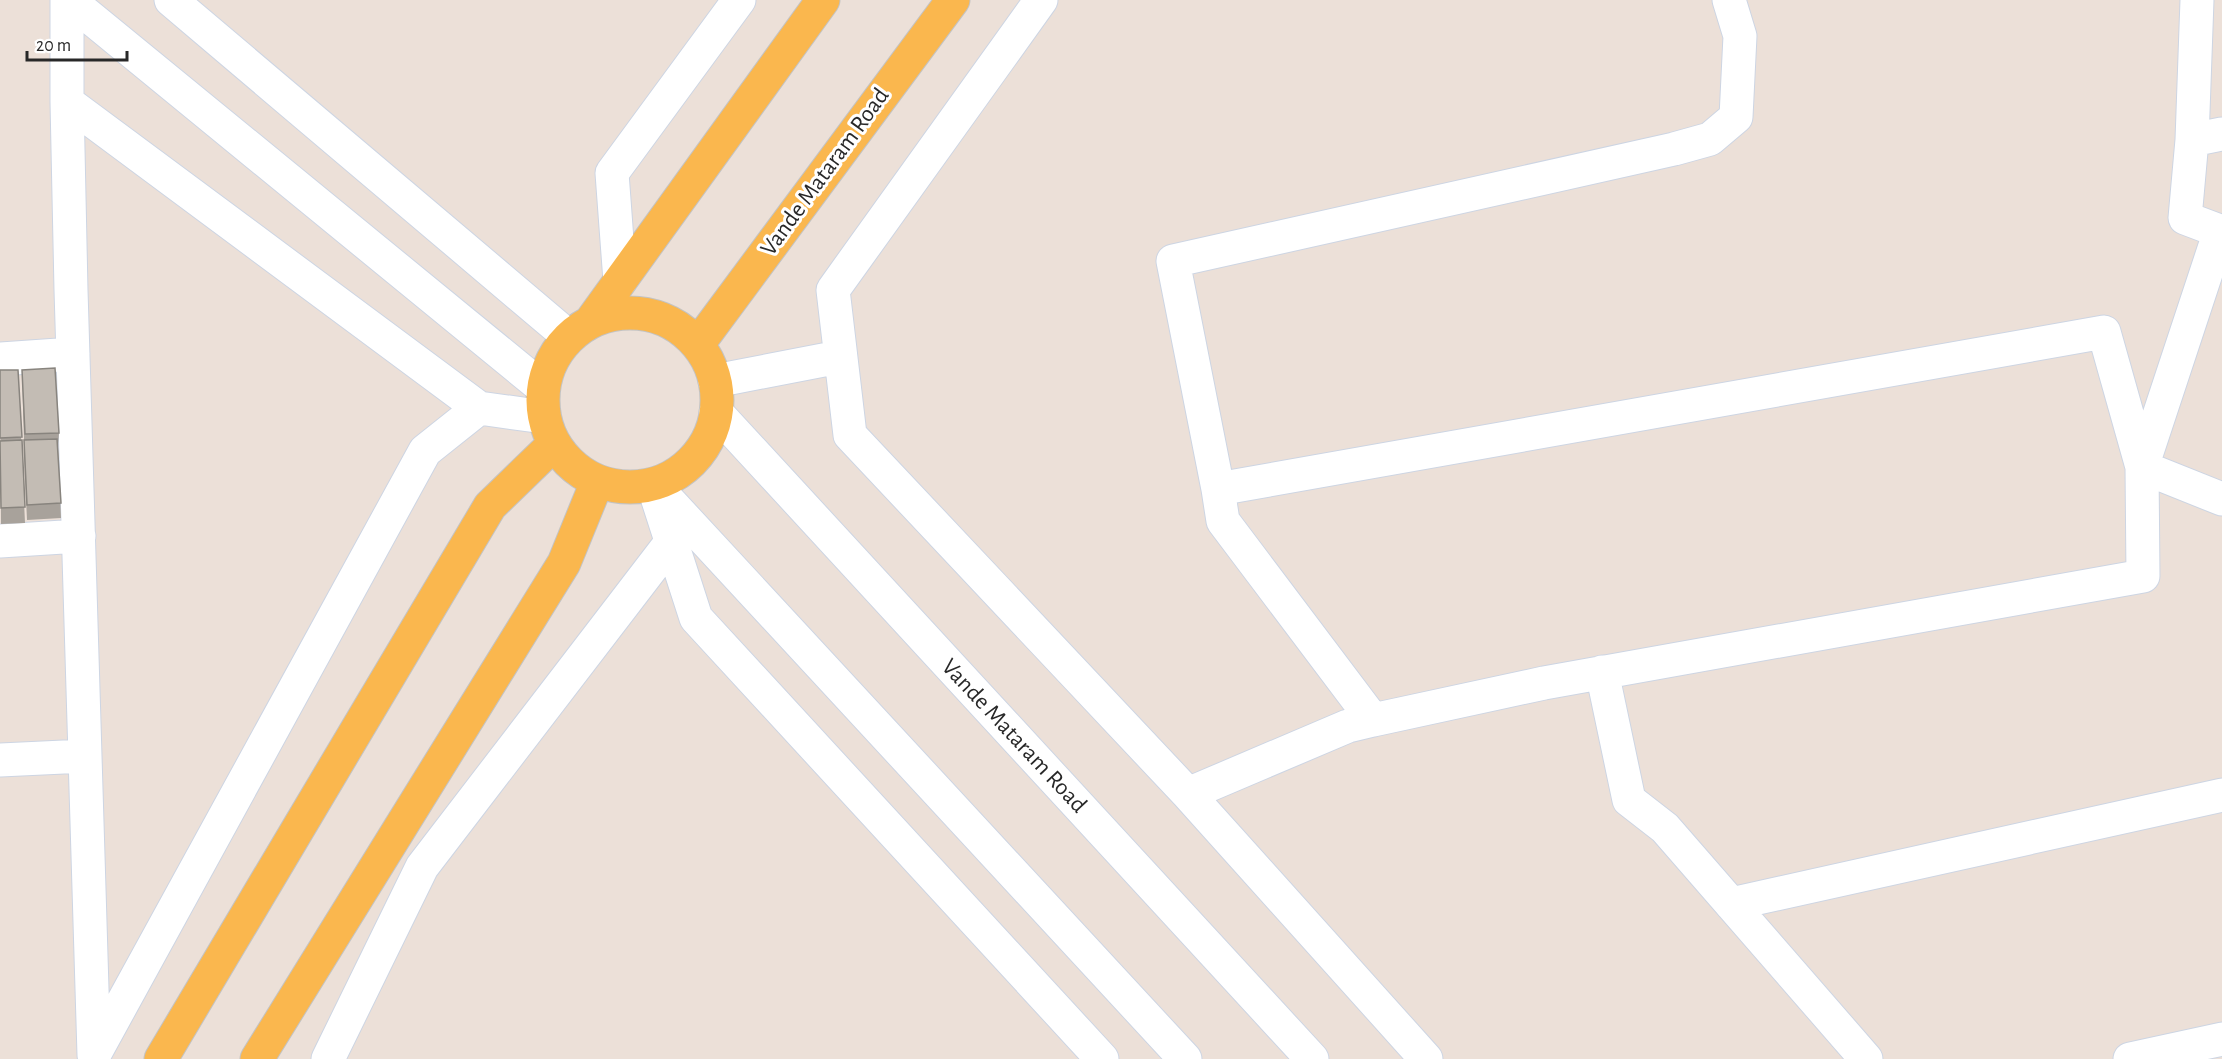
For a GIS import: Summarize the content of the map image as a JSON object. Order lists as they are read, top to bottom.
{
  "streets": {
    "main road": ["Vande Mataram Road"]
  },
  "scale_bar": "20 m"
}
